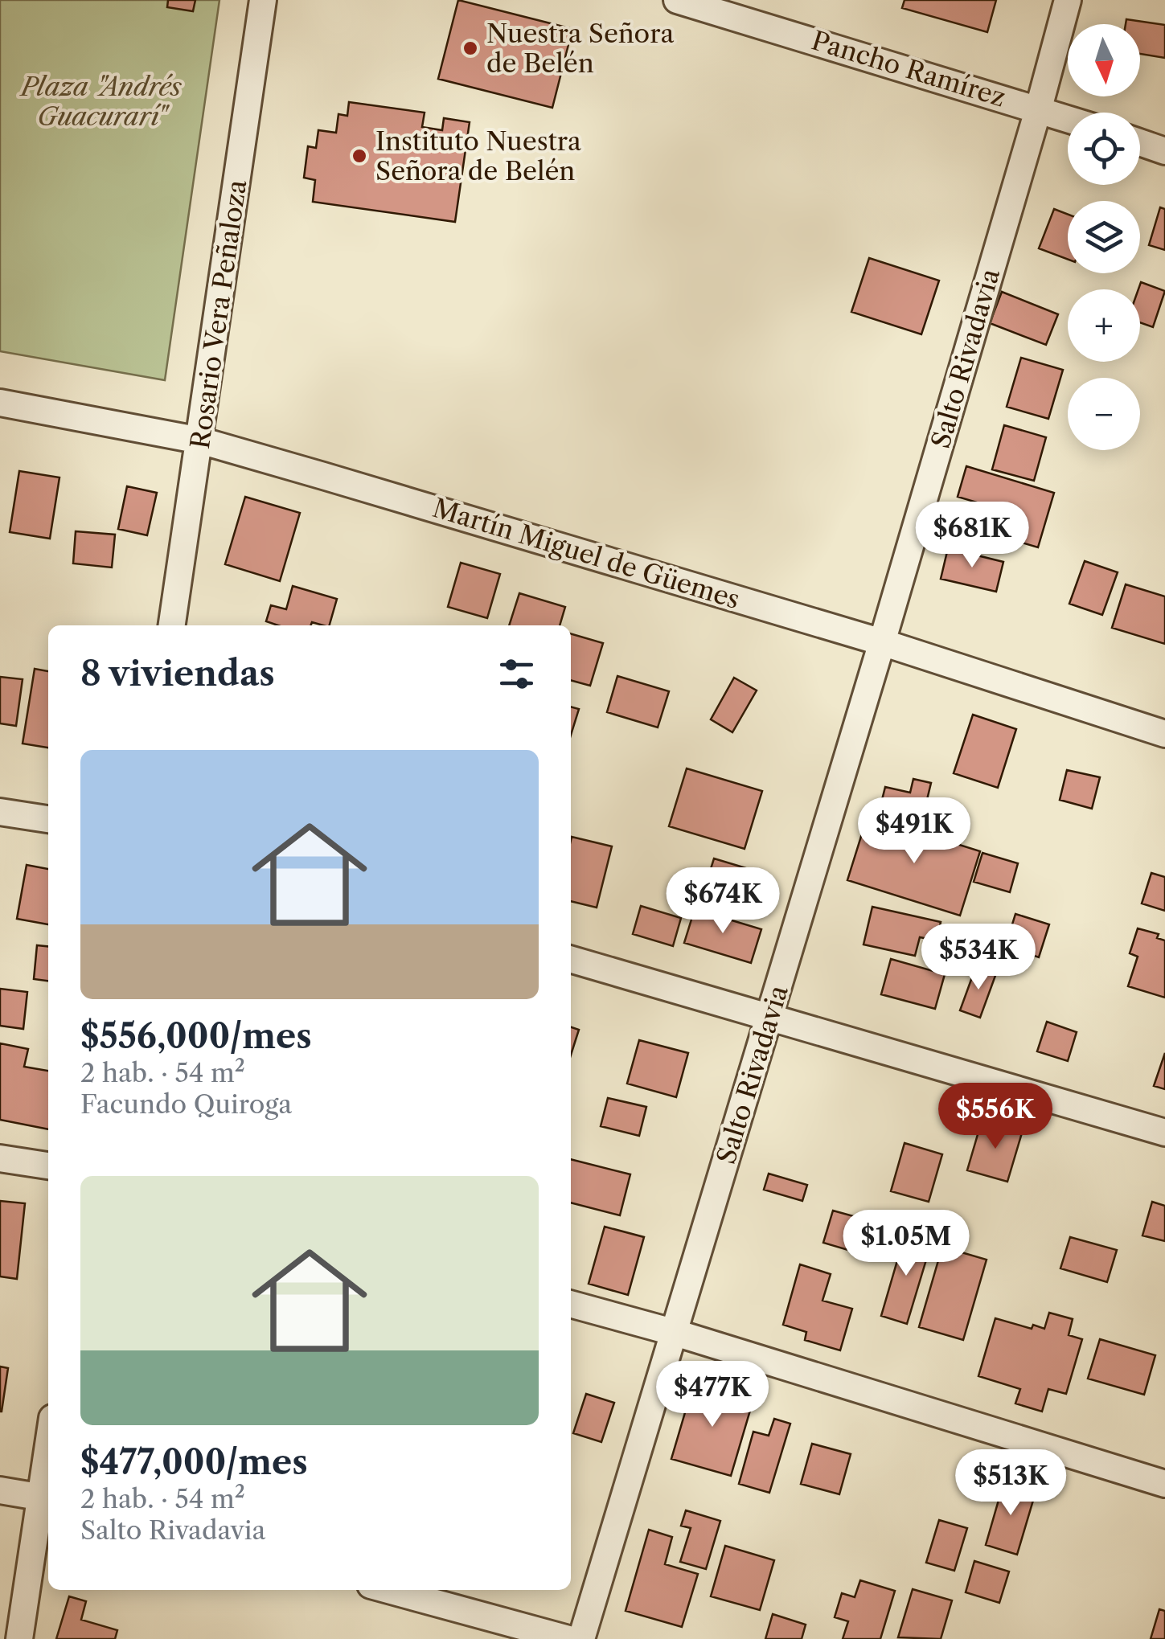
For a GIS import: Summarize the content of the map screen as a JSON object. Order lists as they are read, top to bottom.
{
  "streets": {
    "street": [
      "Pancho Ramírez",
      "Rosario Vera Peñaloza",
      "Salto Rivadavia",
      "Martín Miguel de Güemes"
    ]
  },
  "crossings": [
    ["Pancho Ramírez", "Salto Rivadavia"],
    ["Rosario Vera Peñaloza", "Martín Miguel de Güemes"],
    ["Salto Rivadavia", "Martín Miguel de Güemes"]
  ],
  "parks": ["Plaza \"Andrés Guacurarí\""],
  "places": ["Nuestra Señora de Belén", "Instituto Nuestra Señora de Belén"],
  "north": "bottom",
  "page": {
    "map_buttons": ["+", "−"],
    "price": [
      "$681K",
      "$491K",
      "$674K",
      "$534K",
      "$556K",
      "$1.05M",
      "$477K",
      "$513K"
    ],
    "heading": "8 viviendas",
    "list": [
      {
        "name": "$556,000/mes",
        "note": "2 hab. · 54 m² · Facundo Quiroga"
      },
      {
        "name": "$477,000/mes",
        "note": "2 hab. · 54 m² · Salto Rivadavia"
      }
    ]
  }
}
